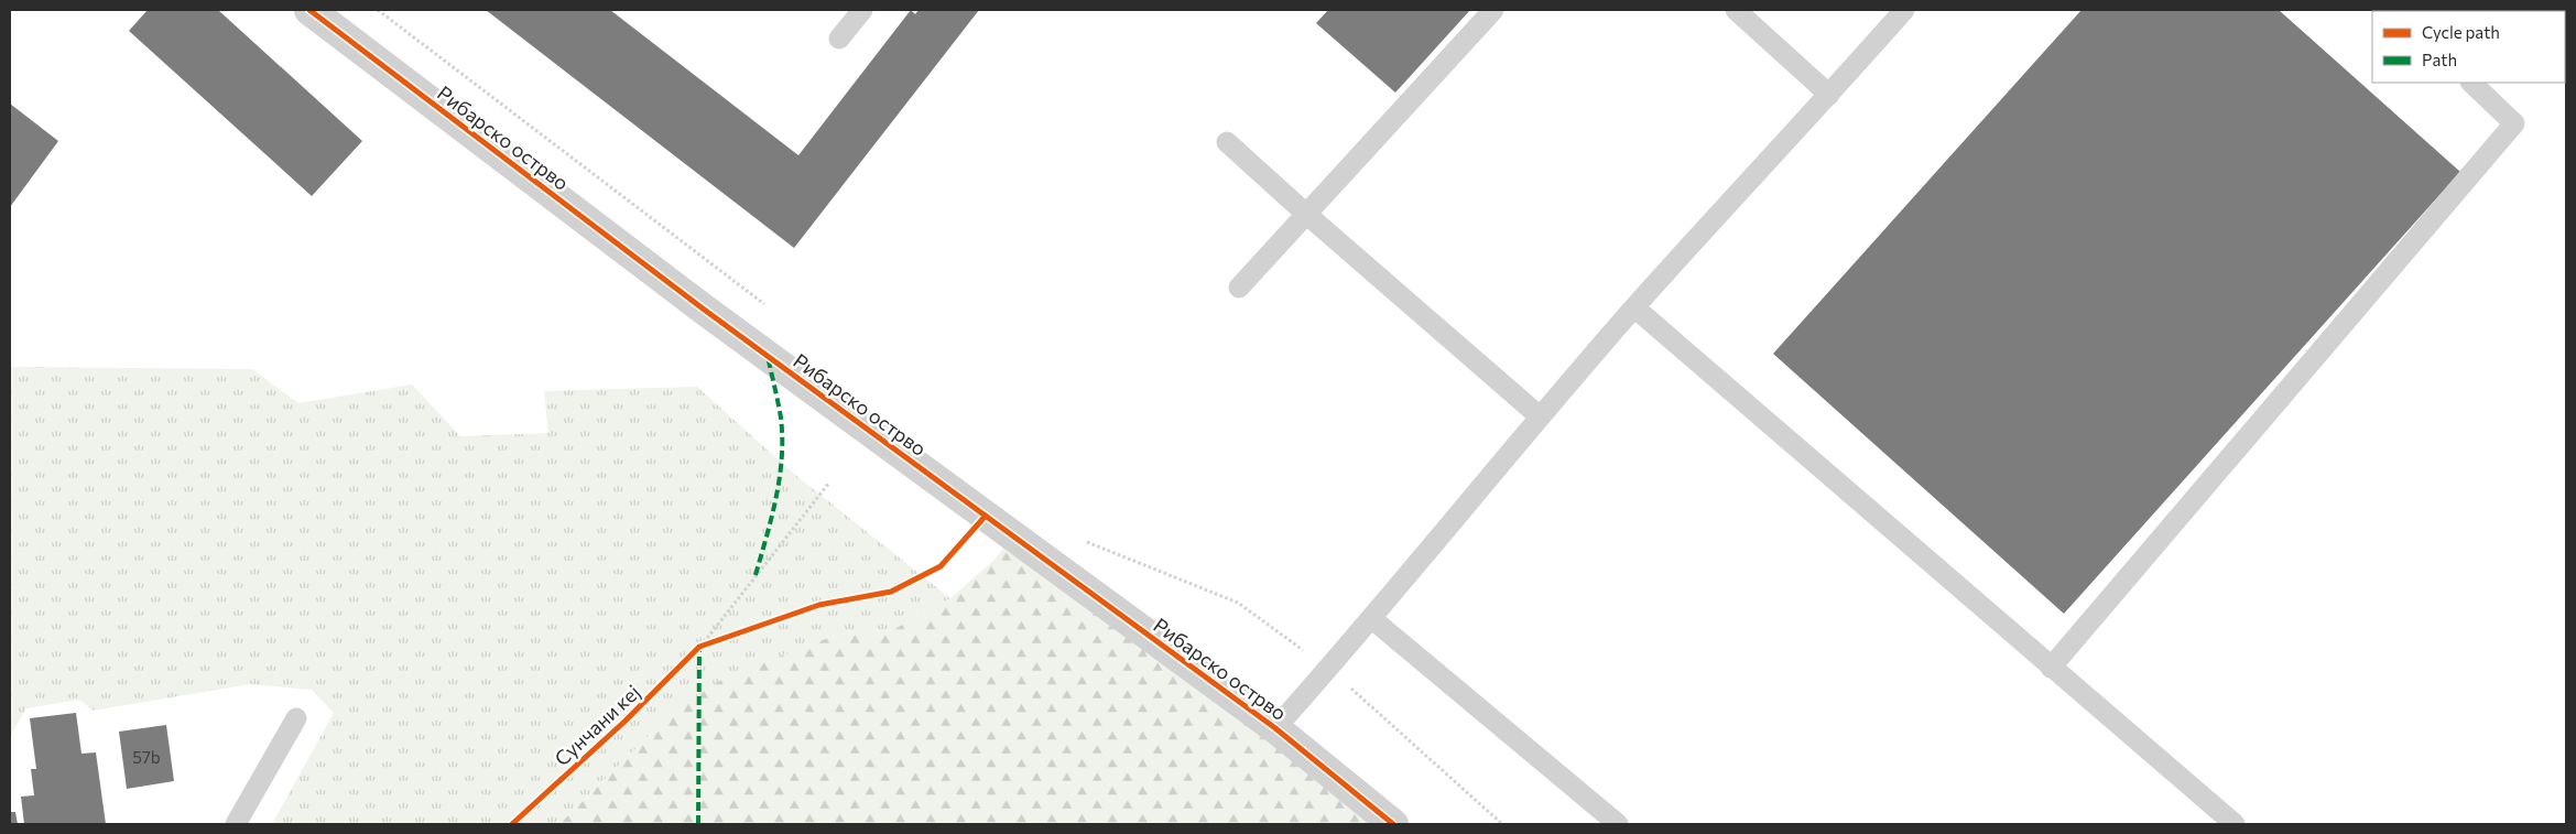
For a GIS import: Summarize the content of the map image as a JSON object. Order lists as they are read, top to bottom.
{
  "streets": {
    "street": ["Рибарско острво"],
    "cycle path": ["Сунчани кеј"]
  },
  "house_numbers": ["57b"],
  "legend": ["Cycle path", "Path"]
}
